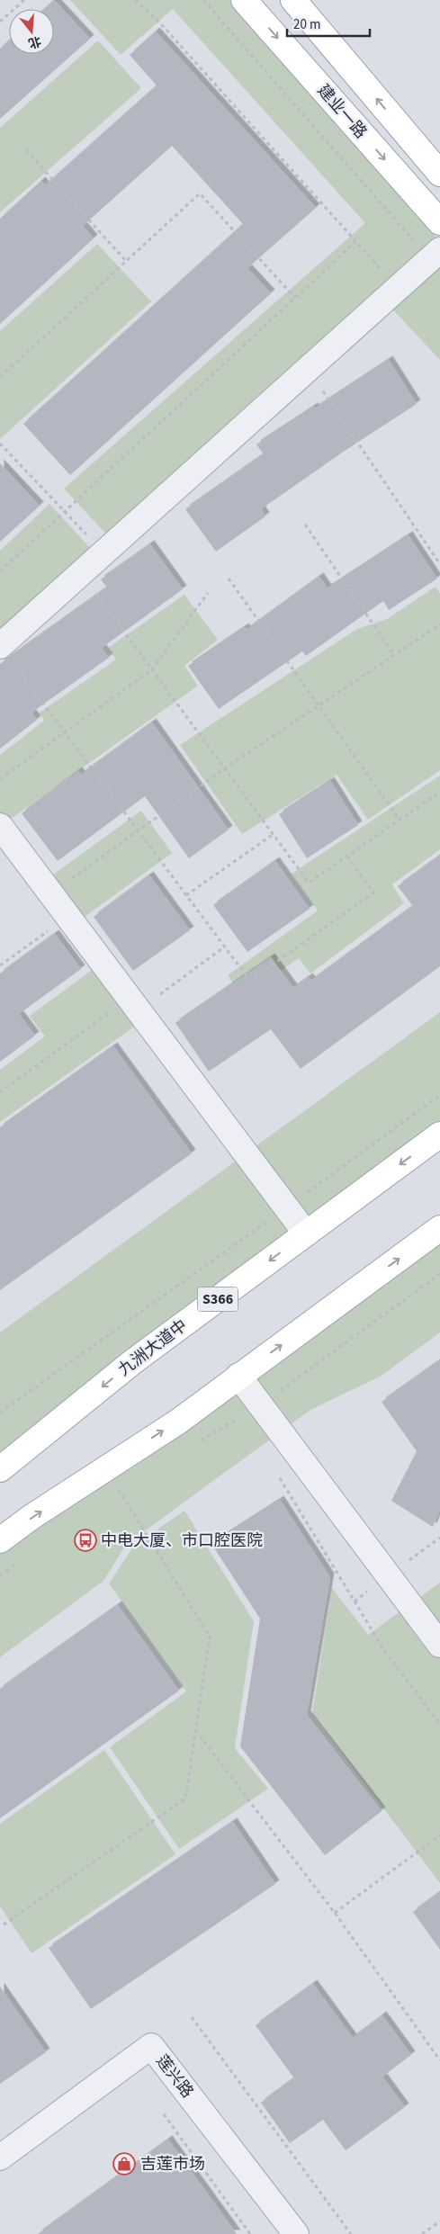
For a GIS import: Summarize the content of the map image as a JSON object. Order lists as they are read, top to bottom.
{
  "streets": {
    "main road": ["建业一路", "S366", "九洲大道中"],
    "street": ["莲兴路"]
  },
  "places": {
    "bus stop": ["中电大厦、市口腔医院"],
    "shop": ["吉莲市场"]
  },
  "scale_bar": "20 m",
  "north": "bottom"
}
